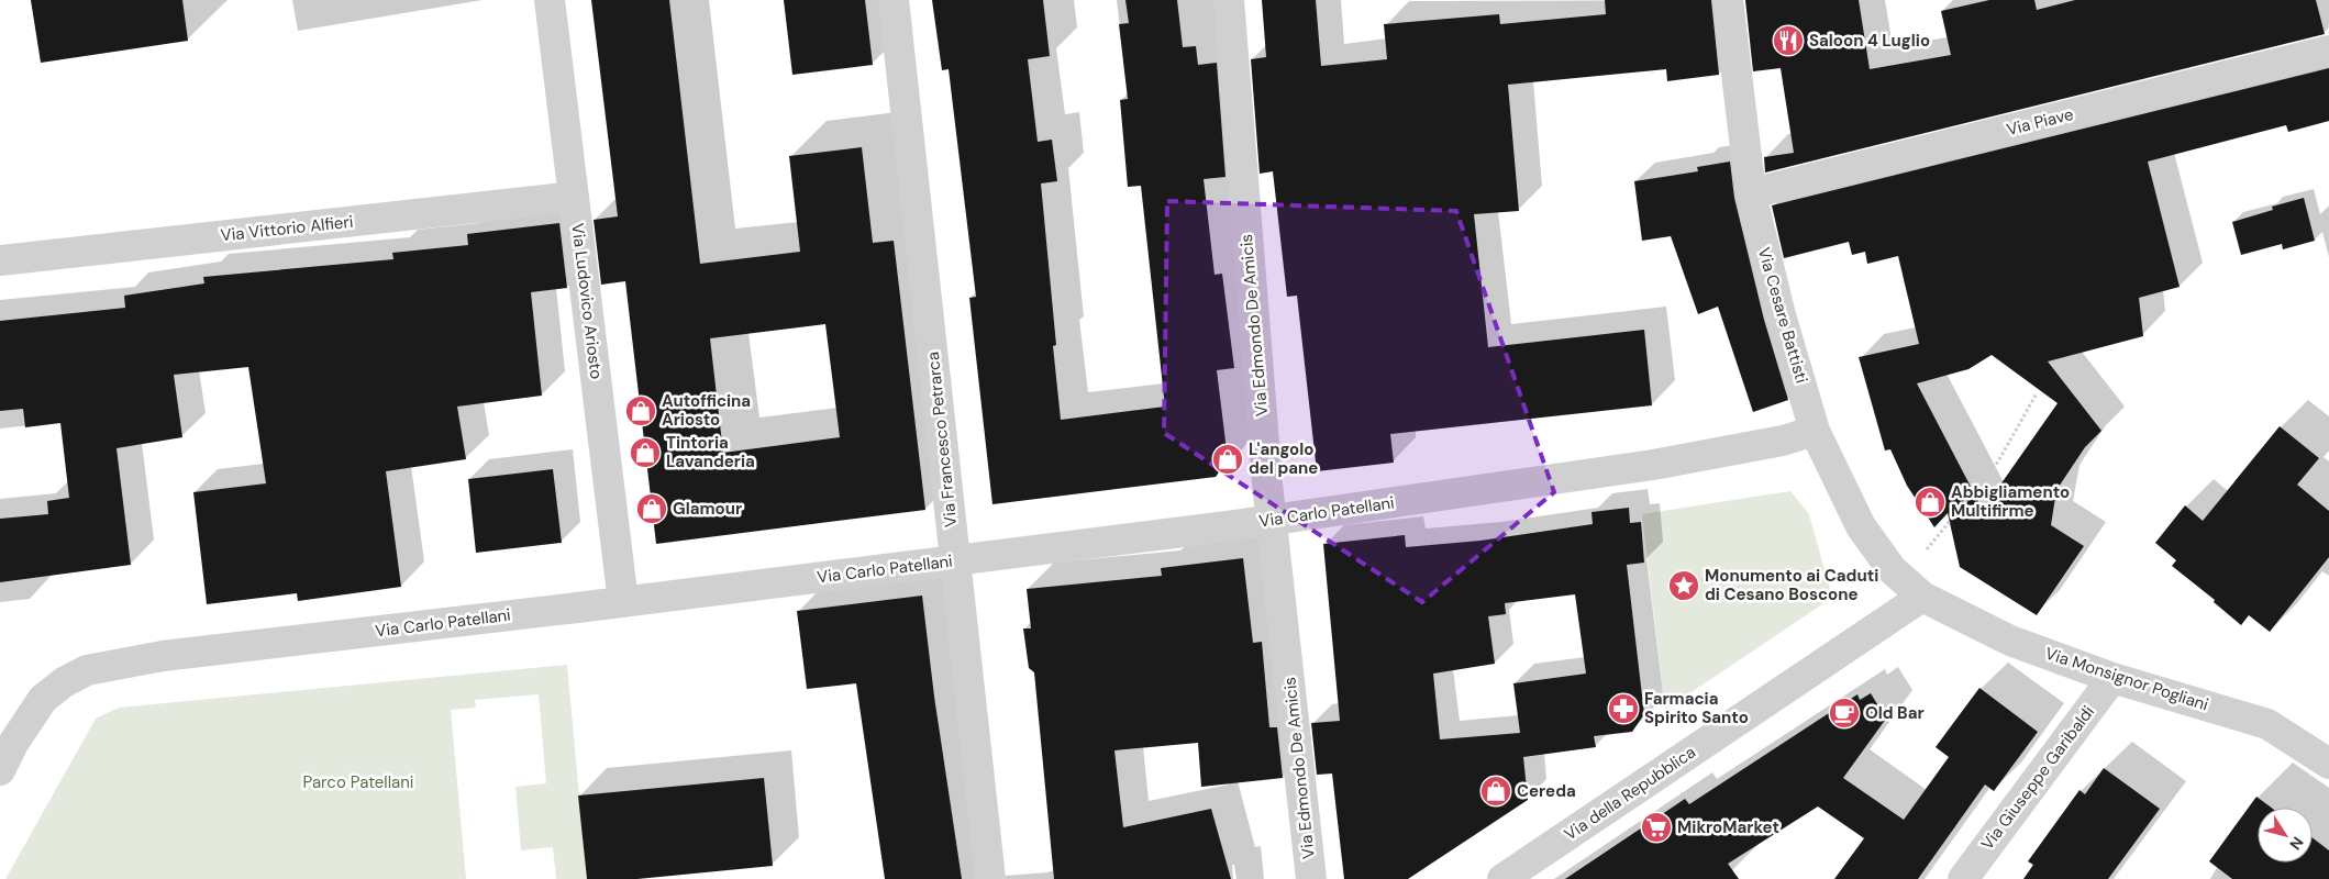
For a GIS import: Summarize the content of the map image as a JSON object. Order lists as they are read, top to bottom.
{
  "streets": {
    "street": [
      "Via Piave",
      "Via Vittorio Alfieri",
      "Via Ludovico Ariosto",
      "Via Cesare Battisti",
      "Via Edmondo De Amicis",
      "Via Francesco Petrarca",
      "Via Carlo Patellani",
      "Via Monsignor Pogliani",
      "Via Giuseppe Garibaldi",
      "Via della Repubblica"
    ]
  },
  "crossings": [
    ["Via Piave", "Via Cesare Battisti"],
    ["Via Vittorio Alfieri", "Via Ludovico Ariosto"],
    ["Via Ludovico Ariosto", "Via Carlo Patellani"],
    ["Via Cesare Battisti", "Via Carlo Patellani"],
    ["Via Cesare Battisti", "Via Monsignor Pogliani"],
    ["Via Cesare Battisti", "Via della Repubblica"],
    ["Via Edmondo De Amicis", "Via Carlo Patellani"],
    ["Via Francesco Petrarca", "Via Carlo Patellani"],
    ["Via Monsignor Pogliani", "Via Giuseppe Garibaldi"],
    ["Via Monsignor Pogliani", "Via della Repubblica"]
  ],
  "parks": ["Parco Patellani"],
  "places": {
    "restaurant": ["Saloon 4 Luglio"],
    "shop": [
      "Autofficina Ariosto",
      "Tintoria Lavanderia",
      "L'angolo del pane",
      "Abbigliamento Multifirme",
      "Glamour",
      "Cereda"
    ],
    "place": ["Monumento ai Caduti di Cesano Boscone"],
    "pharmacy": ["Farmacia Spirito Santo"],
    "cafe": ["Old Bar"],
    "supermarket": ["MikroMarket"]
  },
  "north": "bottom right"
}
